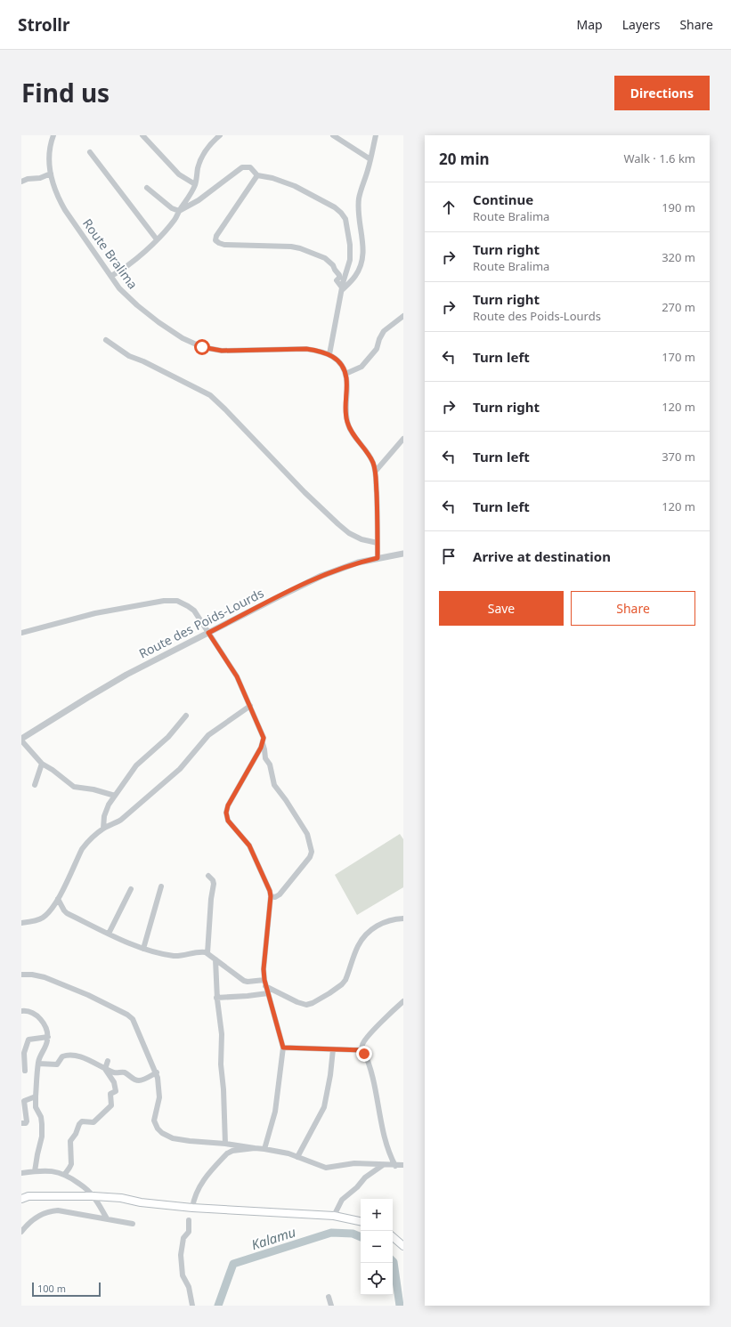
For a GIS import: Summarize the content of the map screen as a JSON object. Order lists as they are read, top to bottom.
{
  "streets": {
    "street": ["Route Bralima", "Route des Poids-Lourds"]
  },
  "water": ["Kalamu"],
  "scale_bar": "100 m",
  "page": {
    "header": "Strollr",
    "nav": ["Map", "Layers", "Share"],
    "title": "Find us",
    "buttons": [
      "Directions",
      ["Save", "Share"]
    ],
    "heading": ["20 min", "Walk · 1.6 km"],
    "list": [
      ["Continue", "Route Bralima", "190 m"],
      ["Turn right", "Route Bralima", "320 m"],
      ["Turn right", "Route des Poids-Lourds", "270 m"],
      ["Turn left", "170 m"],
      ["Turn right", "120 m"],
      ["Turn left", "370 m"],
      ["Turn left", "120 m"],
      "Arrive at destination"
    ],
    "map_buttons": ["+", "−"],
    "scale": "100 m"
  }
}
